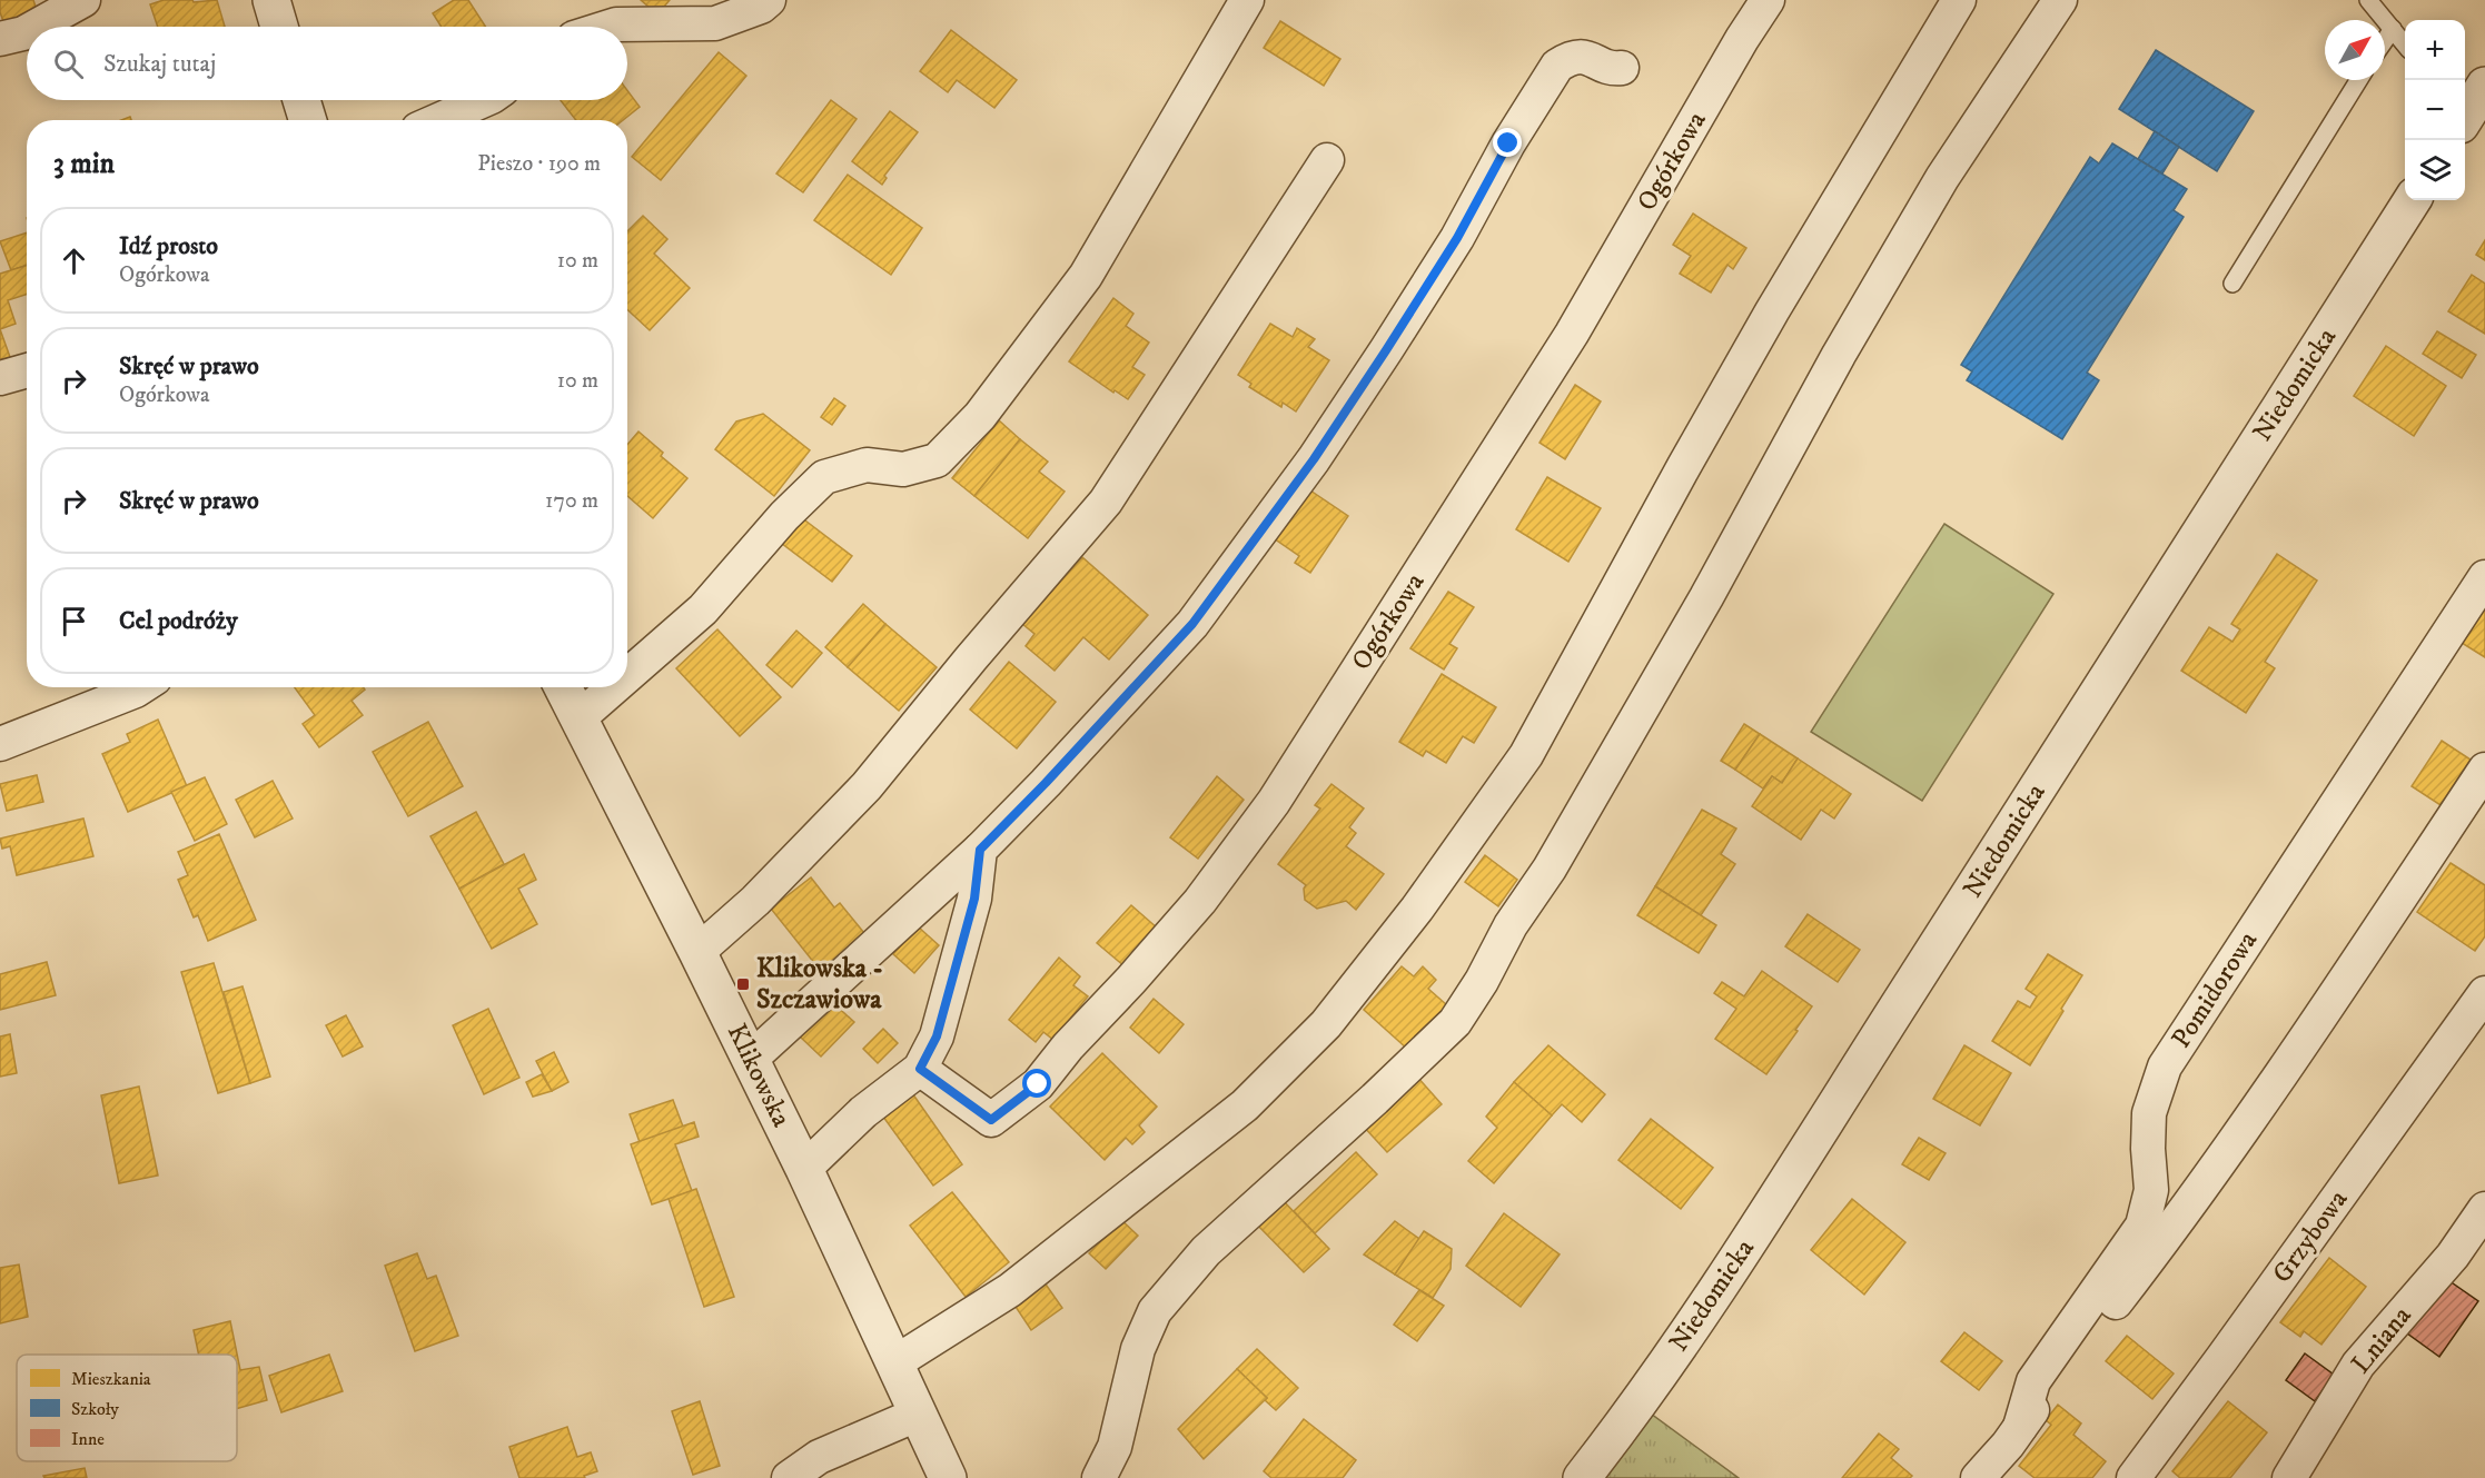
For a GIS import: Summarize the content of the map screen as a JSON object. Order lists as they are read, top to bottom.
{
  "streets": {
    "street": [
      "Ogórkowa",
      "Niedomicka",
      "Pomidorowa",
      "Klikowska",
      "Grzybowa",
      "Lniana"
    ]
  },
  "places": {
    "transit": ["Klikowska - Szczawiowa"]
  },
  "legend": ["Mieszkania", "Szkoły", "Inne"],
  "north": "top right",
  "page": {
    "map_buttons": ["+", "−"],
    "search": "Szukaj tutaj",
    "heading": ["3 min", "Pieszo · 190 m"],
    "list": [
      ["Idź prosto", "Ogórkowa", "10 m"],
      ["Skręć w prawo", "Ogórkowa", "10 m"],
      ["Skręć w prawo", "170 m"],
      "Cel podróży"
    ]
  }
}
